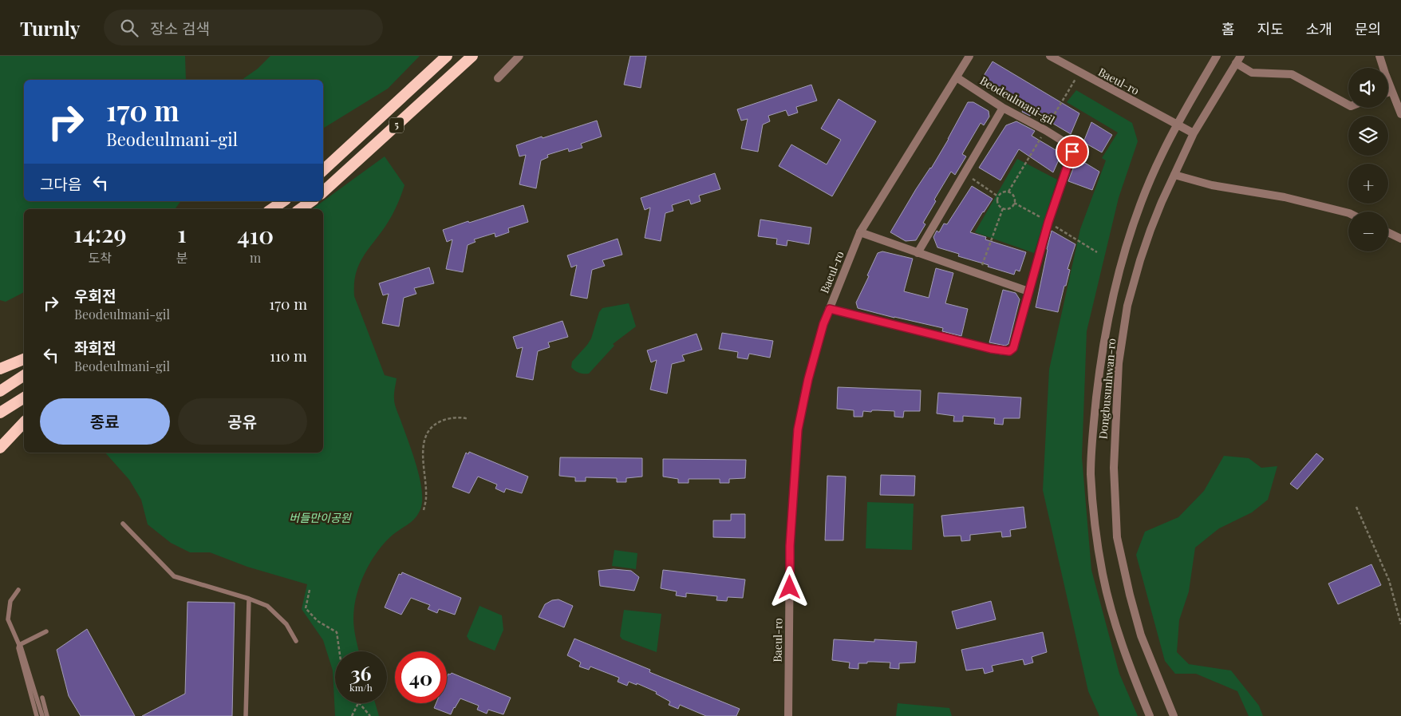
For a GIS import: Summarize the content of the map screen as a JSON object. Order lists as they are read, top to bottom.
{
  "streets": {
    "highway": ["5"],
    "street": ["Baeul-ro", "Beodeulmani-gil", "Dongbusunhwan-ro"]
  },
  "crossings": [
    ["Baeul-ro", "Beodeulmani-gil"],
    ["Baeul-ro", "Dongbusunhwan-ro"]
  ],
  "parks": ["버들만이공원"],
  "page": {
    "header": "Turnly",
    "search": "장소 검색",
    "nav": [
      "홈",
      "지도",
      "소개",
      "문의"
    ],
    "map_buttons": ["+", "−"],
    "turn": ["170 m", "Beodeulmani-gil"],
    "then": "그다음",
    "eta": [
      "14:29",
      "도착",
      "1",
      "분",
      "410",
      "m"
    ],
    "list": [
      {
        "name": "우회전",
        "note": "Beodeulmani-gil",
        "value": "170 m"
      },
      {
        "name": "좌회전",
        "note": "Beodeulmani-gil",
        "value": "110 m"
      }
    ],
    "buttons": ["종료", "공유"],
    "speed": "36 km/h",
    "limit": "40"
  }
}
